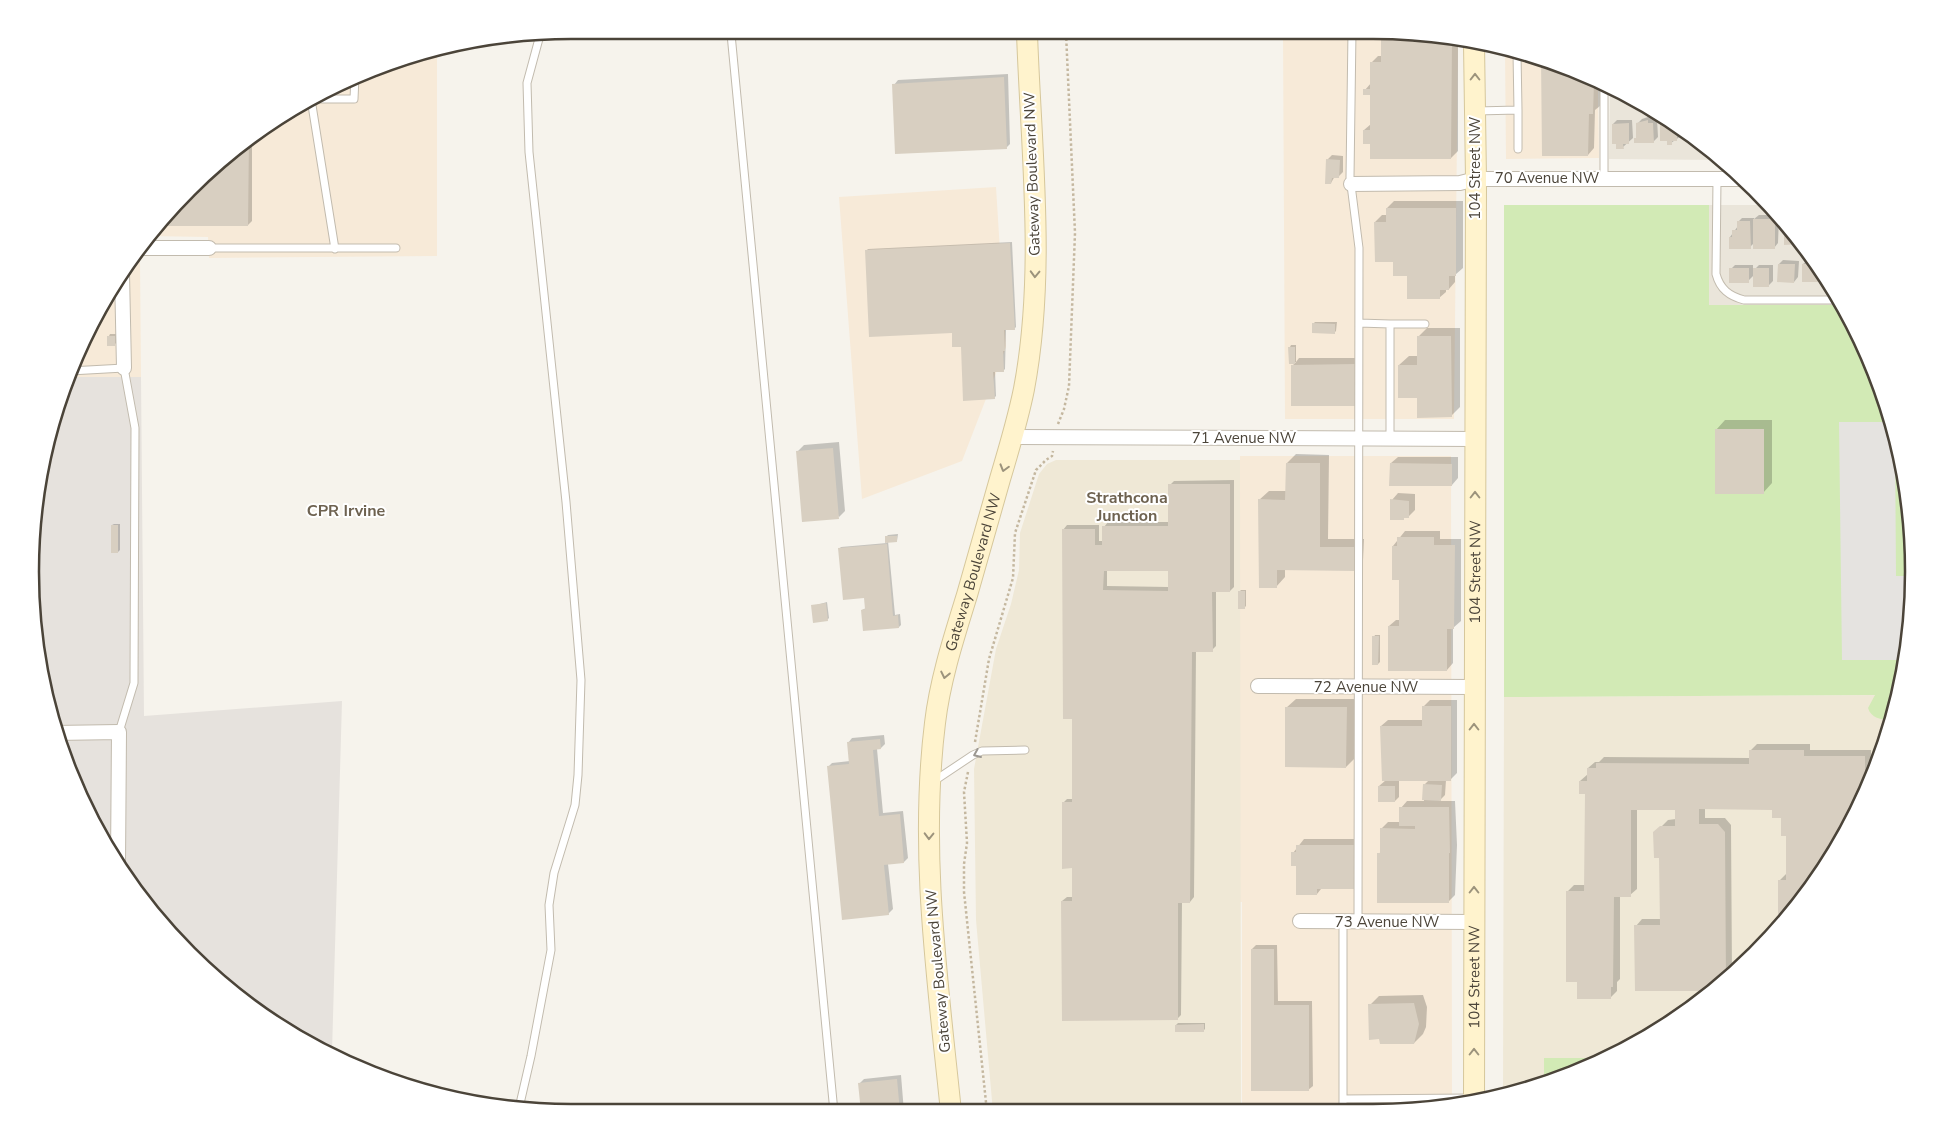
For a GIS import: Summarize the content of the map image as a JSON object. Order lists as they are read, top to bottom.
{
  "streets": {
    "main road": ["104 Street NW", "Gateway Boulevard NW"],
    "street": [
      "70 Avenue NW",
      "71 Avenue NW",
      "72 Avenue NW",
      "73 Avenue NW"
    ]
  },
  "crossings": [
    ["104 Street NW", "70 Avenue NW"],
    ["104 Street NW", "71 Avenue NW"],
    ["104 Street NW", "72 Avenue NW"],
    ["104 Street NW", "73 Avenue NW"],
    ["Gateway Boulevard NW", "71 Avenue NW"]
  ],
  "one_way": ["104 Street NW", "Gateway Boulevard NW"],
  "districts": ["Strathcona Junction", "CPR Irvine"]
}
